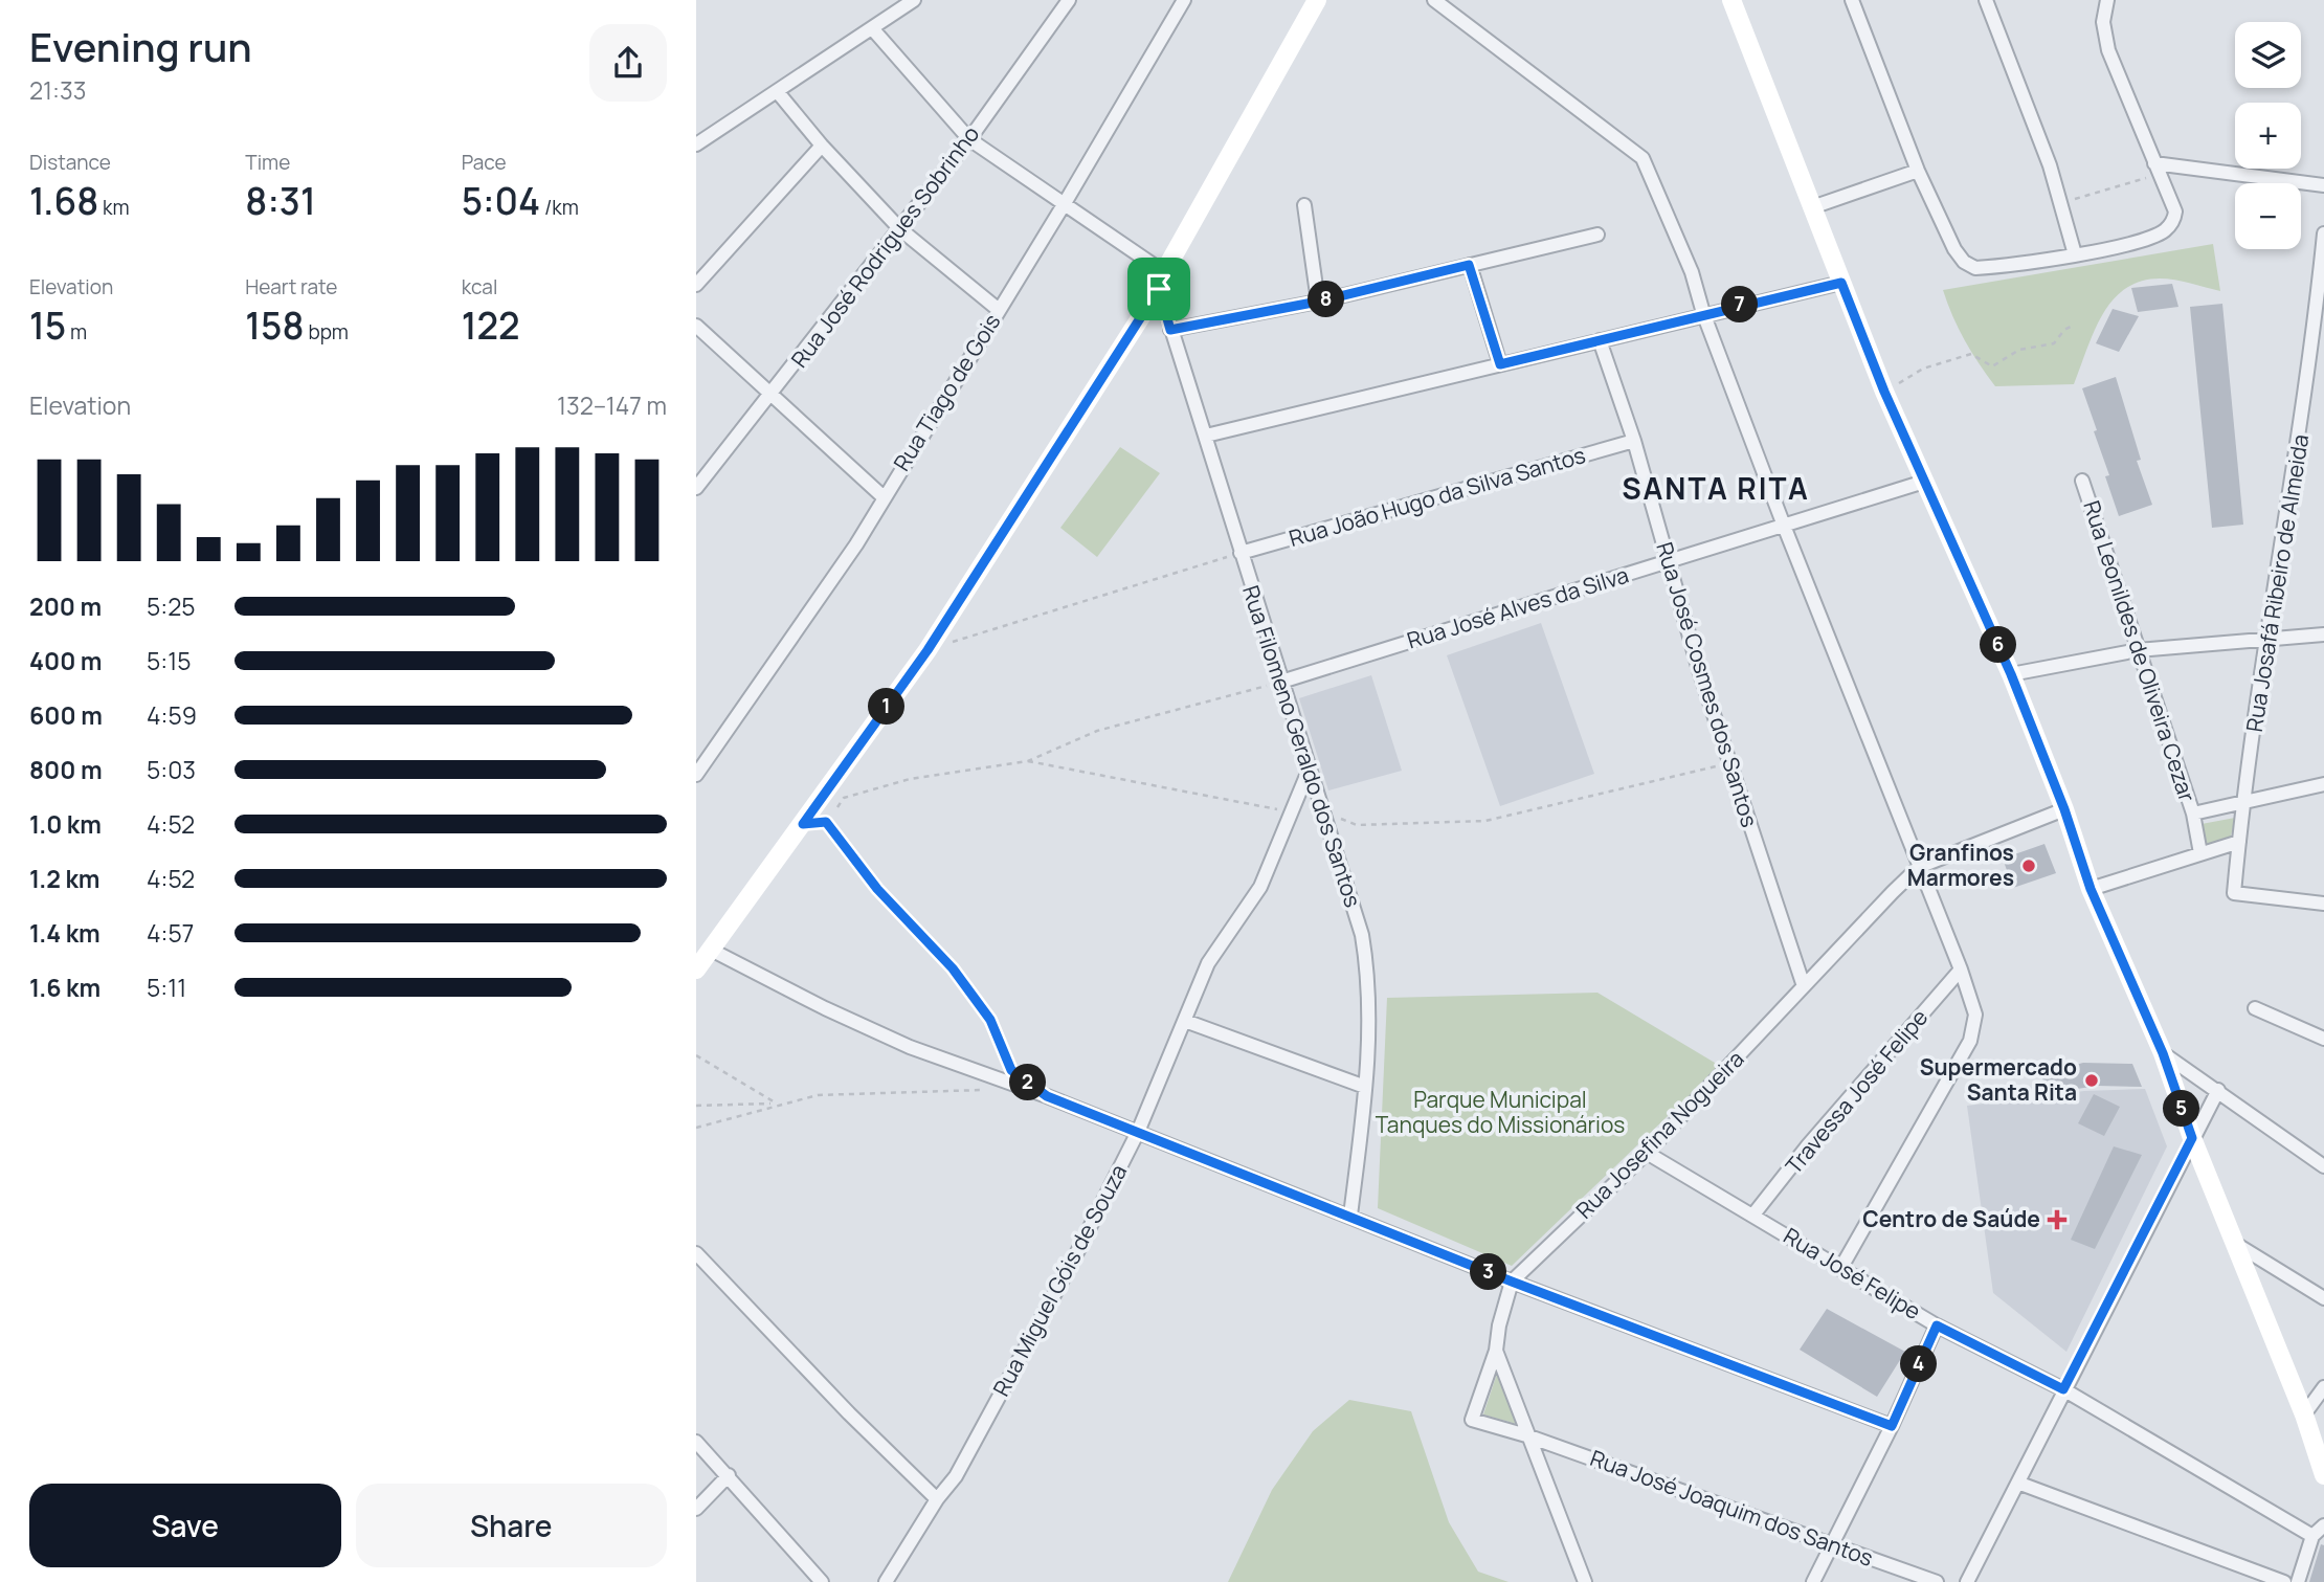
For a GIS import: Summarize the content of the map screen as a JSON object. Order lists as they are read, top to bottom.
{
  "streets": {
    "street": [
      "Rua José Rodrigues Sobrinho",
      "Rua Tiago de Gois",
      "Rua João Hugo da Silva Santos",
      "Rua Josafá Ribeiro de Almeida",
      "Rua José Alves da Silva",
      "Rua Leonildes de Oliveira Cezar",
      "Rua José Cosmes dos Santos",
      "Rua Filomeno Geraldo dos Santos",
      "Travessa José Felipe",
      "Rua Josefina Nogueira",
      "Rua José Felipe",
      "Rua Miguel Góis de Souza",
      "Rua José Joaquim dos Santos"
    ]
  },
  "crossings": [
    ["Rua João Hugo da Silva Santos", "Rua José Cosmes dos Santos"],
    ["Rua João Hugo da Silva Santos", "Rua Filomeno Geraldo dos Santos"],
    ["Rua Josafá Ribeiro de Almeida", "Rua Leonildes de Oliveira Cezar"],
    ["Rua José Alves da Silva", "Rua José Cosmes dos Santos"],
    ["Rua José Alves da Silva", "Rua Filomeno Geraldo dos Santos"],
    ["Rua José Cosmes dos Santos", "Rua Josefina Nogueira"],
    ["Rua Filomeno Geraldo dos Santos", "Rua Miguel Góis de Souza"],
    ["Travessa José Felipe", "Rua José Felipe"],
    ["Rua Josefina Nogueira", "Rua José Felipe"]
  ],
  "districts": ["SANTA RITA"],
  "parks": ["Parque Municipal Tanques do Missionários"],
  "places": {
    "other": ["Granfinos Marmores", "Supermercado Santa Rita"],
    "health": ["Centro de Saúde"]
  },
  "page": {
    "heading": ["Evening run", "21:33"],
    "map_buttons": ["+", "−"],
    "stats": [
      ["Distance", "1.68 km"],
      ["Time", "8:31"],
      ["Pace", "5:04 /km"],
      ["Elevation", "15 m"],
      ["Heart rate", "158 bpm"],
      ["kcal", "122"]
    ],
    "pins": [
      "8",
      "7",
      "6",
      "1",
      "2",
      "5",
      "3",
      "4"
    ],
    "chart": ["Elevation", "132–147 m"],
    "list": [
      {
        "name": "200 m",
        "note": "5:25"
      },
      {
        "name": "400 m",
        "note": "5:15"
      },
      {
        "name": "600 m",
        "note": "4:59"
      },
      {
        "name": "800 m",
        "note": "5:03"
      },
      {
        "name": "1.0 km",
        "note": "4:52"
      },
      {
        "name": "1.2 km",
        "note": "4:52"
      },
      {
        "name": "1.4 km",
        "note": "4:57"
      },
      {
        "name": "1.6 km",
        "note": "5:11"
      }
    ],
    "buttons": ["Save", "Share"]
  }
}
